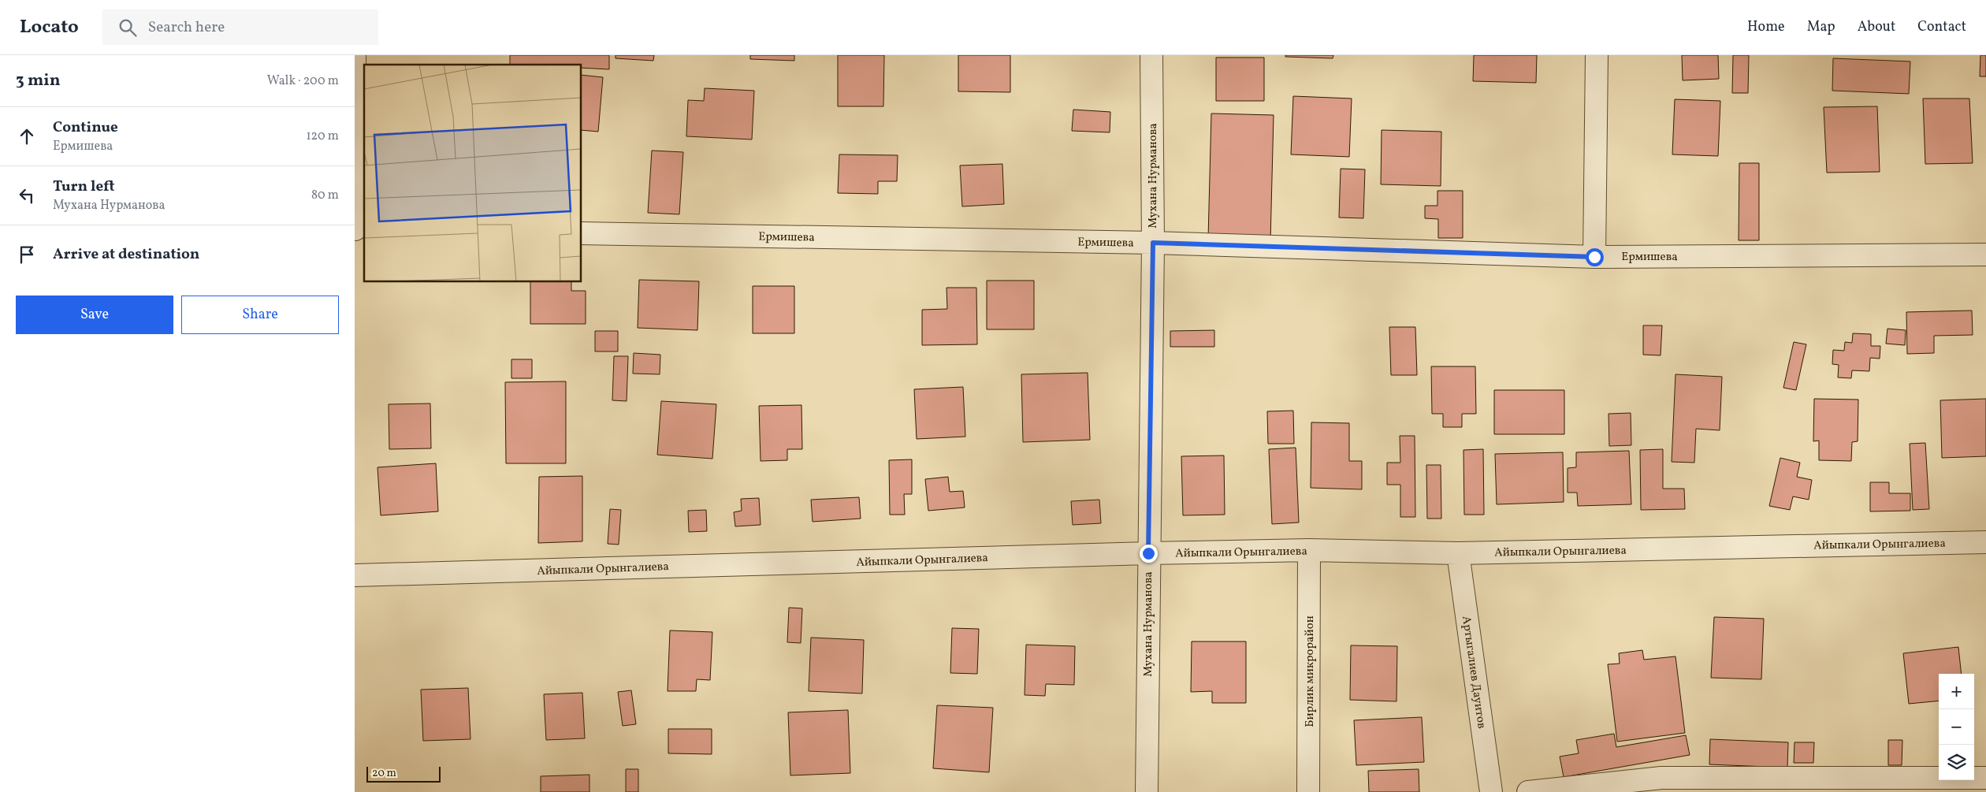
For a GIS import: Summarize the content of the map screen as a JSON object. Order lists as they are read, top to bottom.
{
  "streets": {
    "street": [
      "Мухана Нурманова",
      "Ермишева",
      "Айыпкали Орынгалиева",
      "Бирлик микрорайон",
      "Артыгалиев Дауитов"
    ]
  },
  "crossings": [
    ["Мухана Нурманова", "Ермишева"],
    ["Мухана Нурманова", "Айыпкали Орынгалиева"],
    ["Айыпкали Орынгалиева", "Бирлик микрорайон"],
    ["Айыпкали Орынгалиева", "Артыгалиев Дауитов"]
  ],
  "scale_bar": "20 m",
  "page": {
    "header": "Locato",
    "search": "Search here",
    "nav": [
      "Home",
      "Map",
      "About",
      "Contact"
    ],
    "heading": ["3 min", "Walk · 200 m"],
    "list": [
      ["Continue", "Ермишева", "120 m"],
      ["Turn left", "Мухана Нурманова", "80 m"],
      "Arrive at destination"
    ],
    "buttons": ["Save", "Share"],
    "map_buttons": ["+", "−"],
    "scale": "20 m"
  }
}
